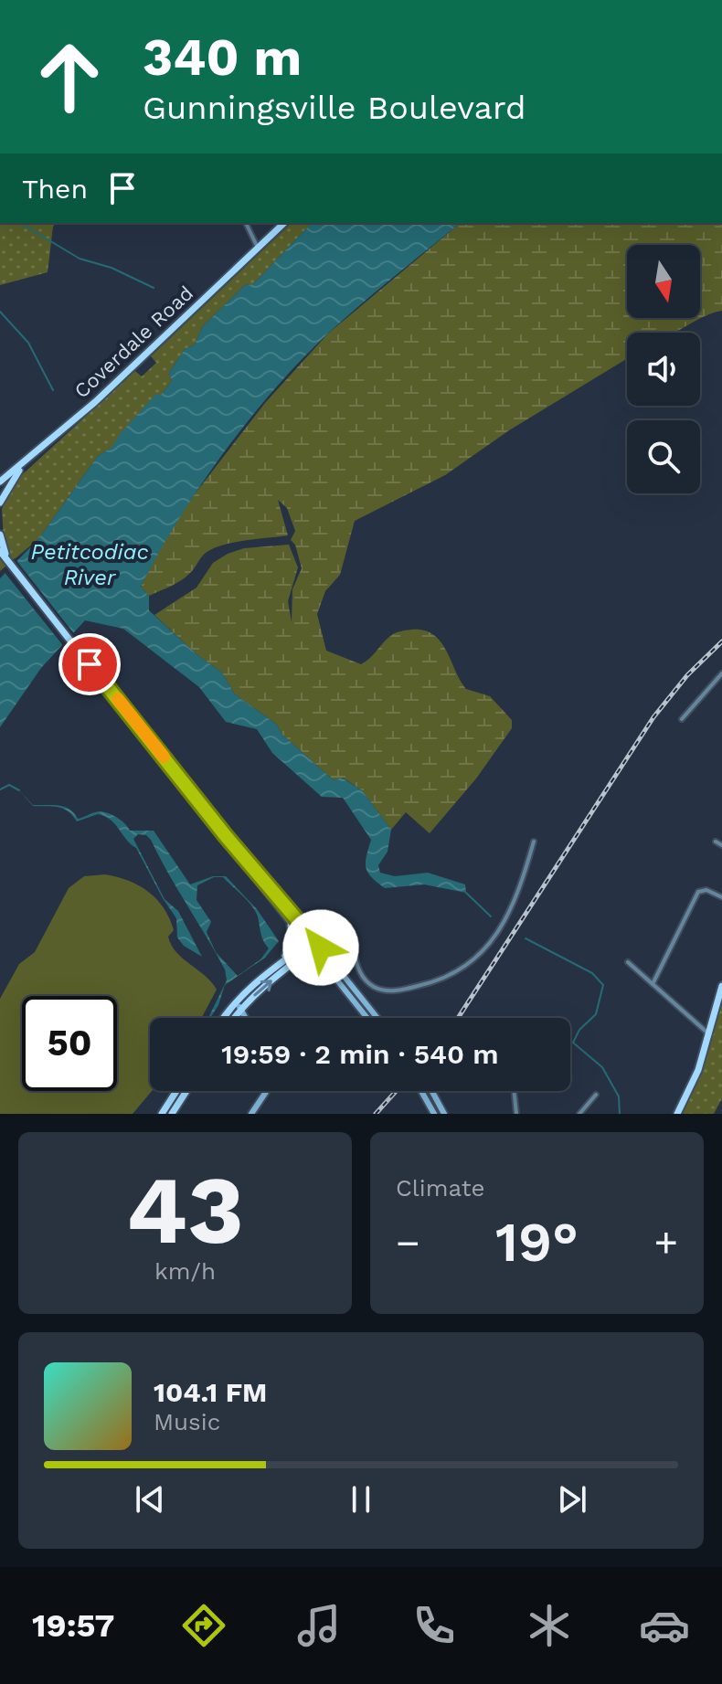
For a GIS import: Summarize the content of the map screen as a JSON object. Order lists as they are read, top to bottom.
{
  "streets": {
    "main road": ["Coverdale Road"]
  },
  "water": ["Petitcodiac River"],
  "north": "bottom",
  "page": {
    "turn": ["340 m", "Gunningsville Boulevard"],
    "then": "Then",
    "limit": "50",
    "trip": "19:59 · 2 min · 540 m",
    "tile": [
      ["43", "km/h"],
      "Climate"
    ],
    "heat": ["−", "19°", "+"],
    "song": ["104.1 FM", "Music"],
    "tabs": "19:57"
  }
}
